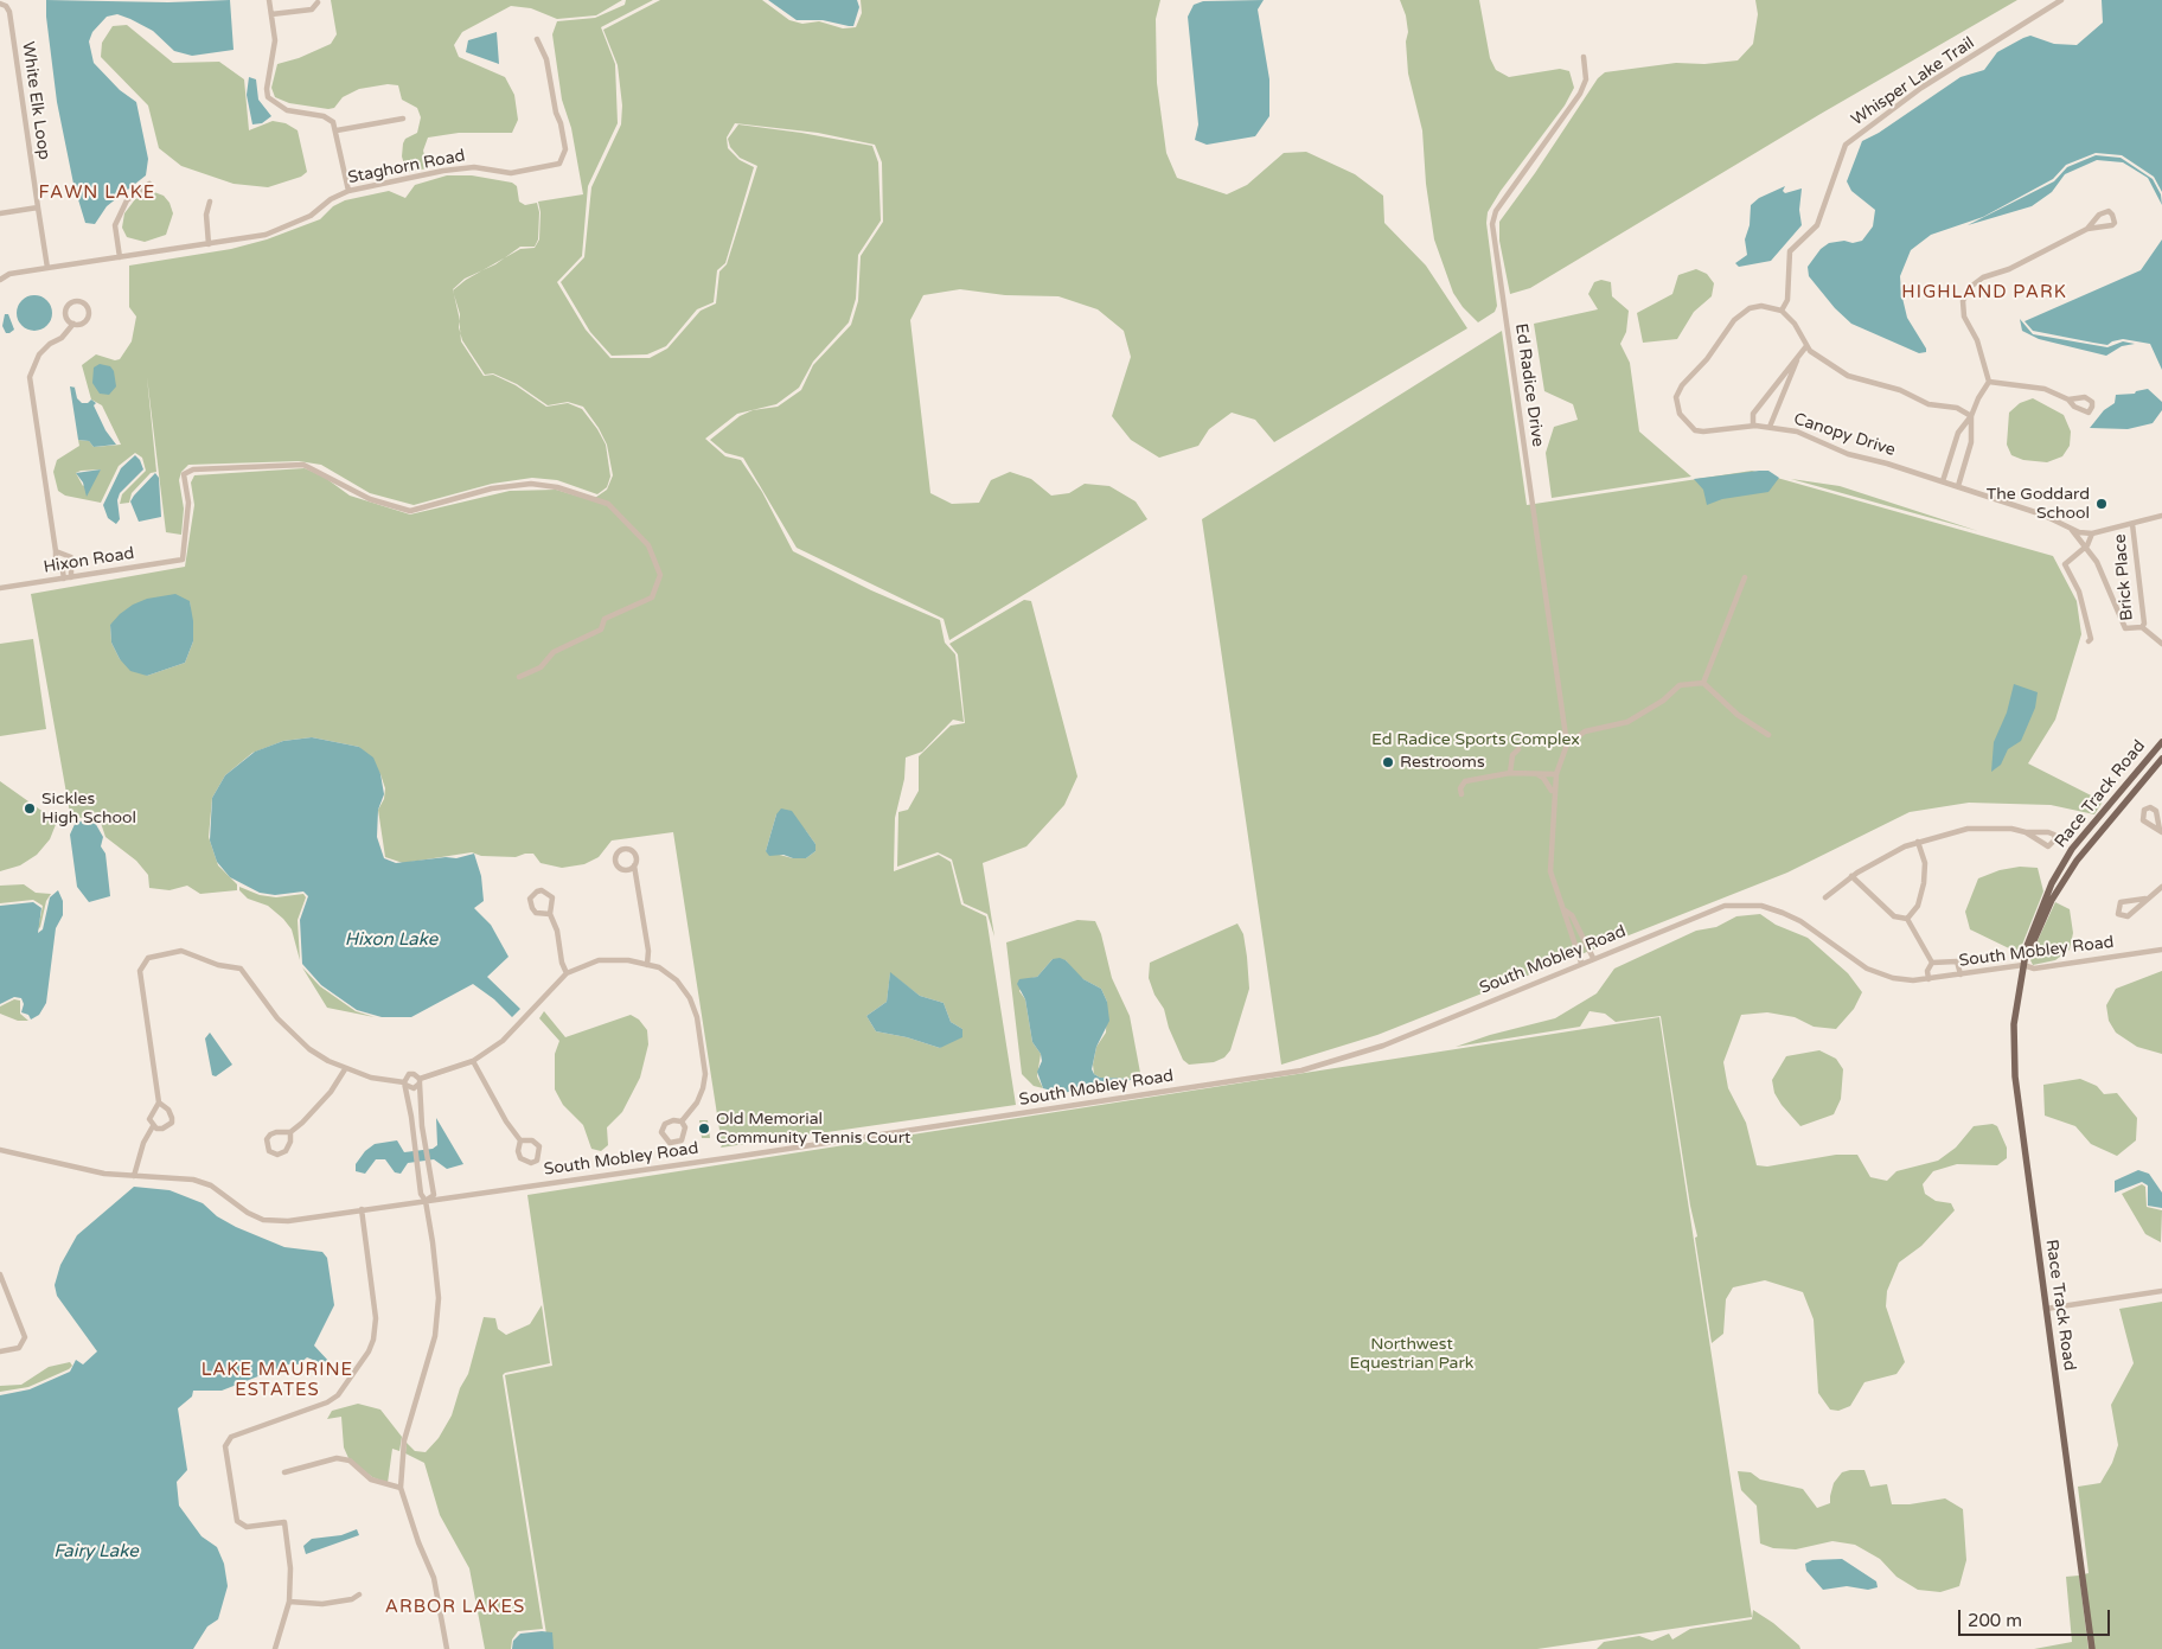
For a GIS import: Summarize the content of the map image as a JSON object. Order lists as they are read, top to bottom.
{
  "streets": {
    "main road": ["Race Track Road"],
    "street": [
      "Whisper Lake Trail",
      "White Elk Loop",
      "Staghorn Road",
      "Ed Radice Drive",
      "Canopy Drive",
      "Hixon Road",
      "Brick Place",
      "South Mobley Road"
    ]
  },
  "crossings": [
    ["Whisper Lake Trail", "Canopy Drive"],
    ["White Elk Loop", "Staghorn Road"],
    ["Ed Radice Drive", "South Mobley Road"],
    ["Canopy Drive", "Brick Place"],
    ["Race Track Road", "South Mobley Road"]
  ],
  "districts": [
    "FAWN LAKE",
    "HIGHLAND PARK",
    "LAKE MAURINE ESTATES",
    "ARBOR LAKES"
  ],
  "water": ["Hixon Lake", "Fairy Lake"],
  "parks": ["Ed Radice Sports Complex", "Northwest Equestrian Park"],
  "places": [
    "The Goddard School",
    "Restrooms",
    "Sickles High School",
    "Old Memorial Community Tennis Court"
  ],
  "scale_bar": "200 m"
}
